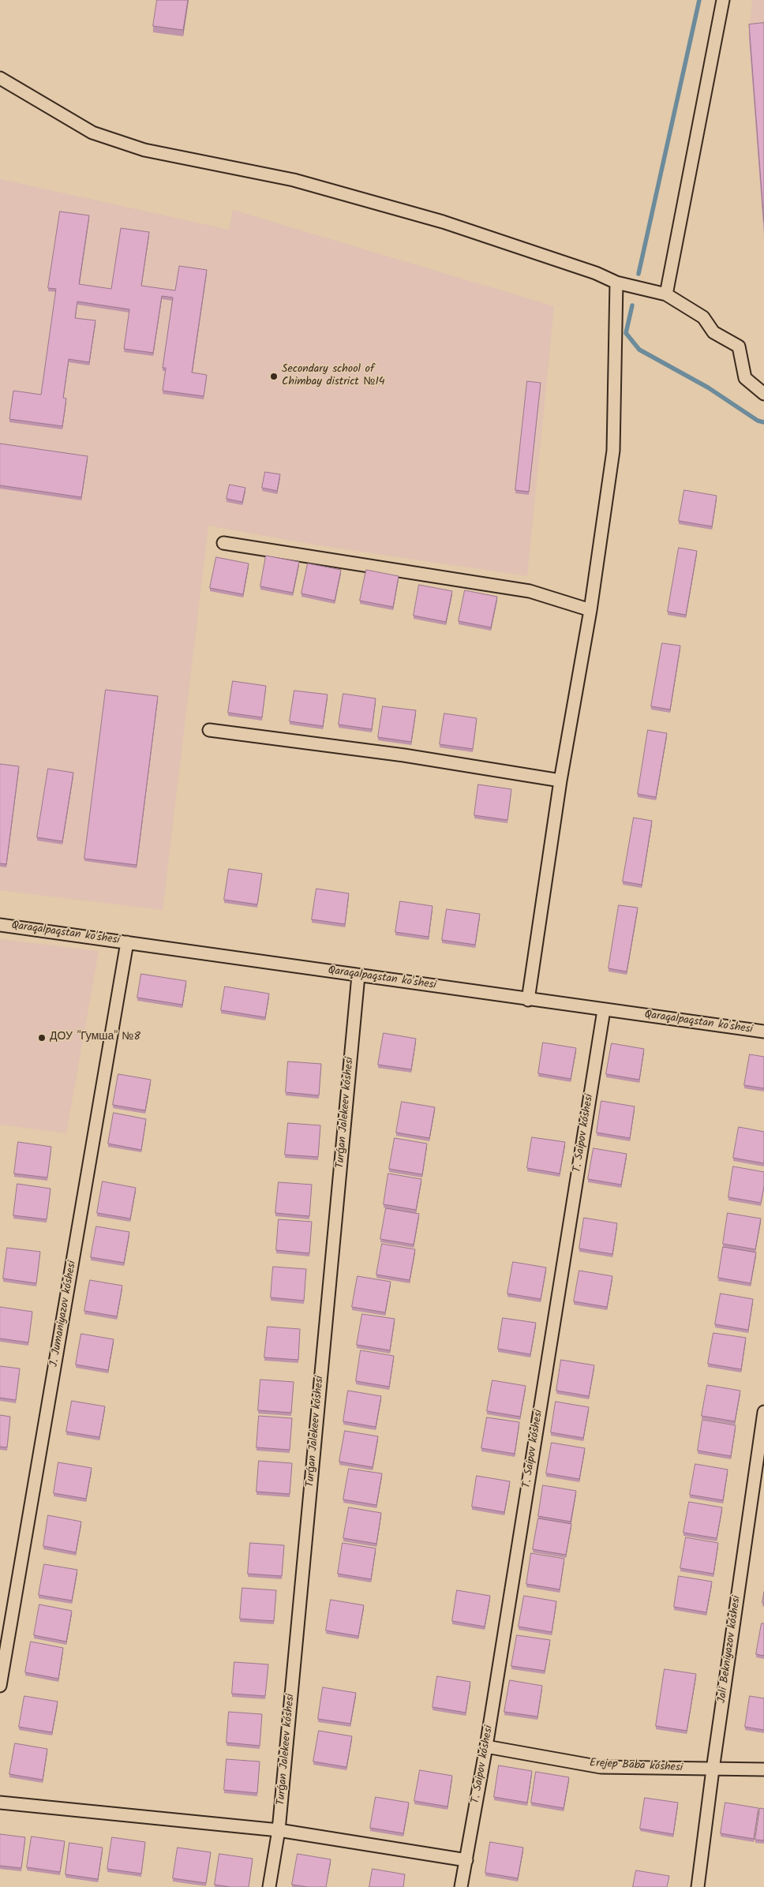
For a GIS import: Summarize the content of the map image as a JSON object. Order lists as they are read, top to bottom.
{
  "streets": {
    "street": [
      "Qaraqalpaqstan ko'shesi",
      "Turǵan Jalekeev kóshesi",
      "T. Saipov kóshesi",
      "J. Jumaniyazov kóshesi",
      "Jali Bekniyazov kóshesi",
      "Erejep Baba kóshesi"
    ]
  },
  "crossings": [
    ["Qaraqalpaqstan ko'shesi", "Turǵan Jalekeev kóshesi"],
    ["Qaraqalpaqstan ko'shesi", "T. Saipov kóshesi"],
    ["Qaraqalpaqstan ko'shesi", "J. Jumaniyazov kóshesi"],
    ["T. Saipov kóshesi", "Erejep Baba kóshesi"],
    ["Jali Bekniyazov kóshesi", "Erejep Baba kóshesi"]
  ],
  "places": ["Secondary school of Chimbay district №14", "ДОУ \"Гумша\" №8"]
}
